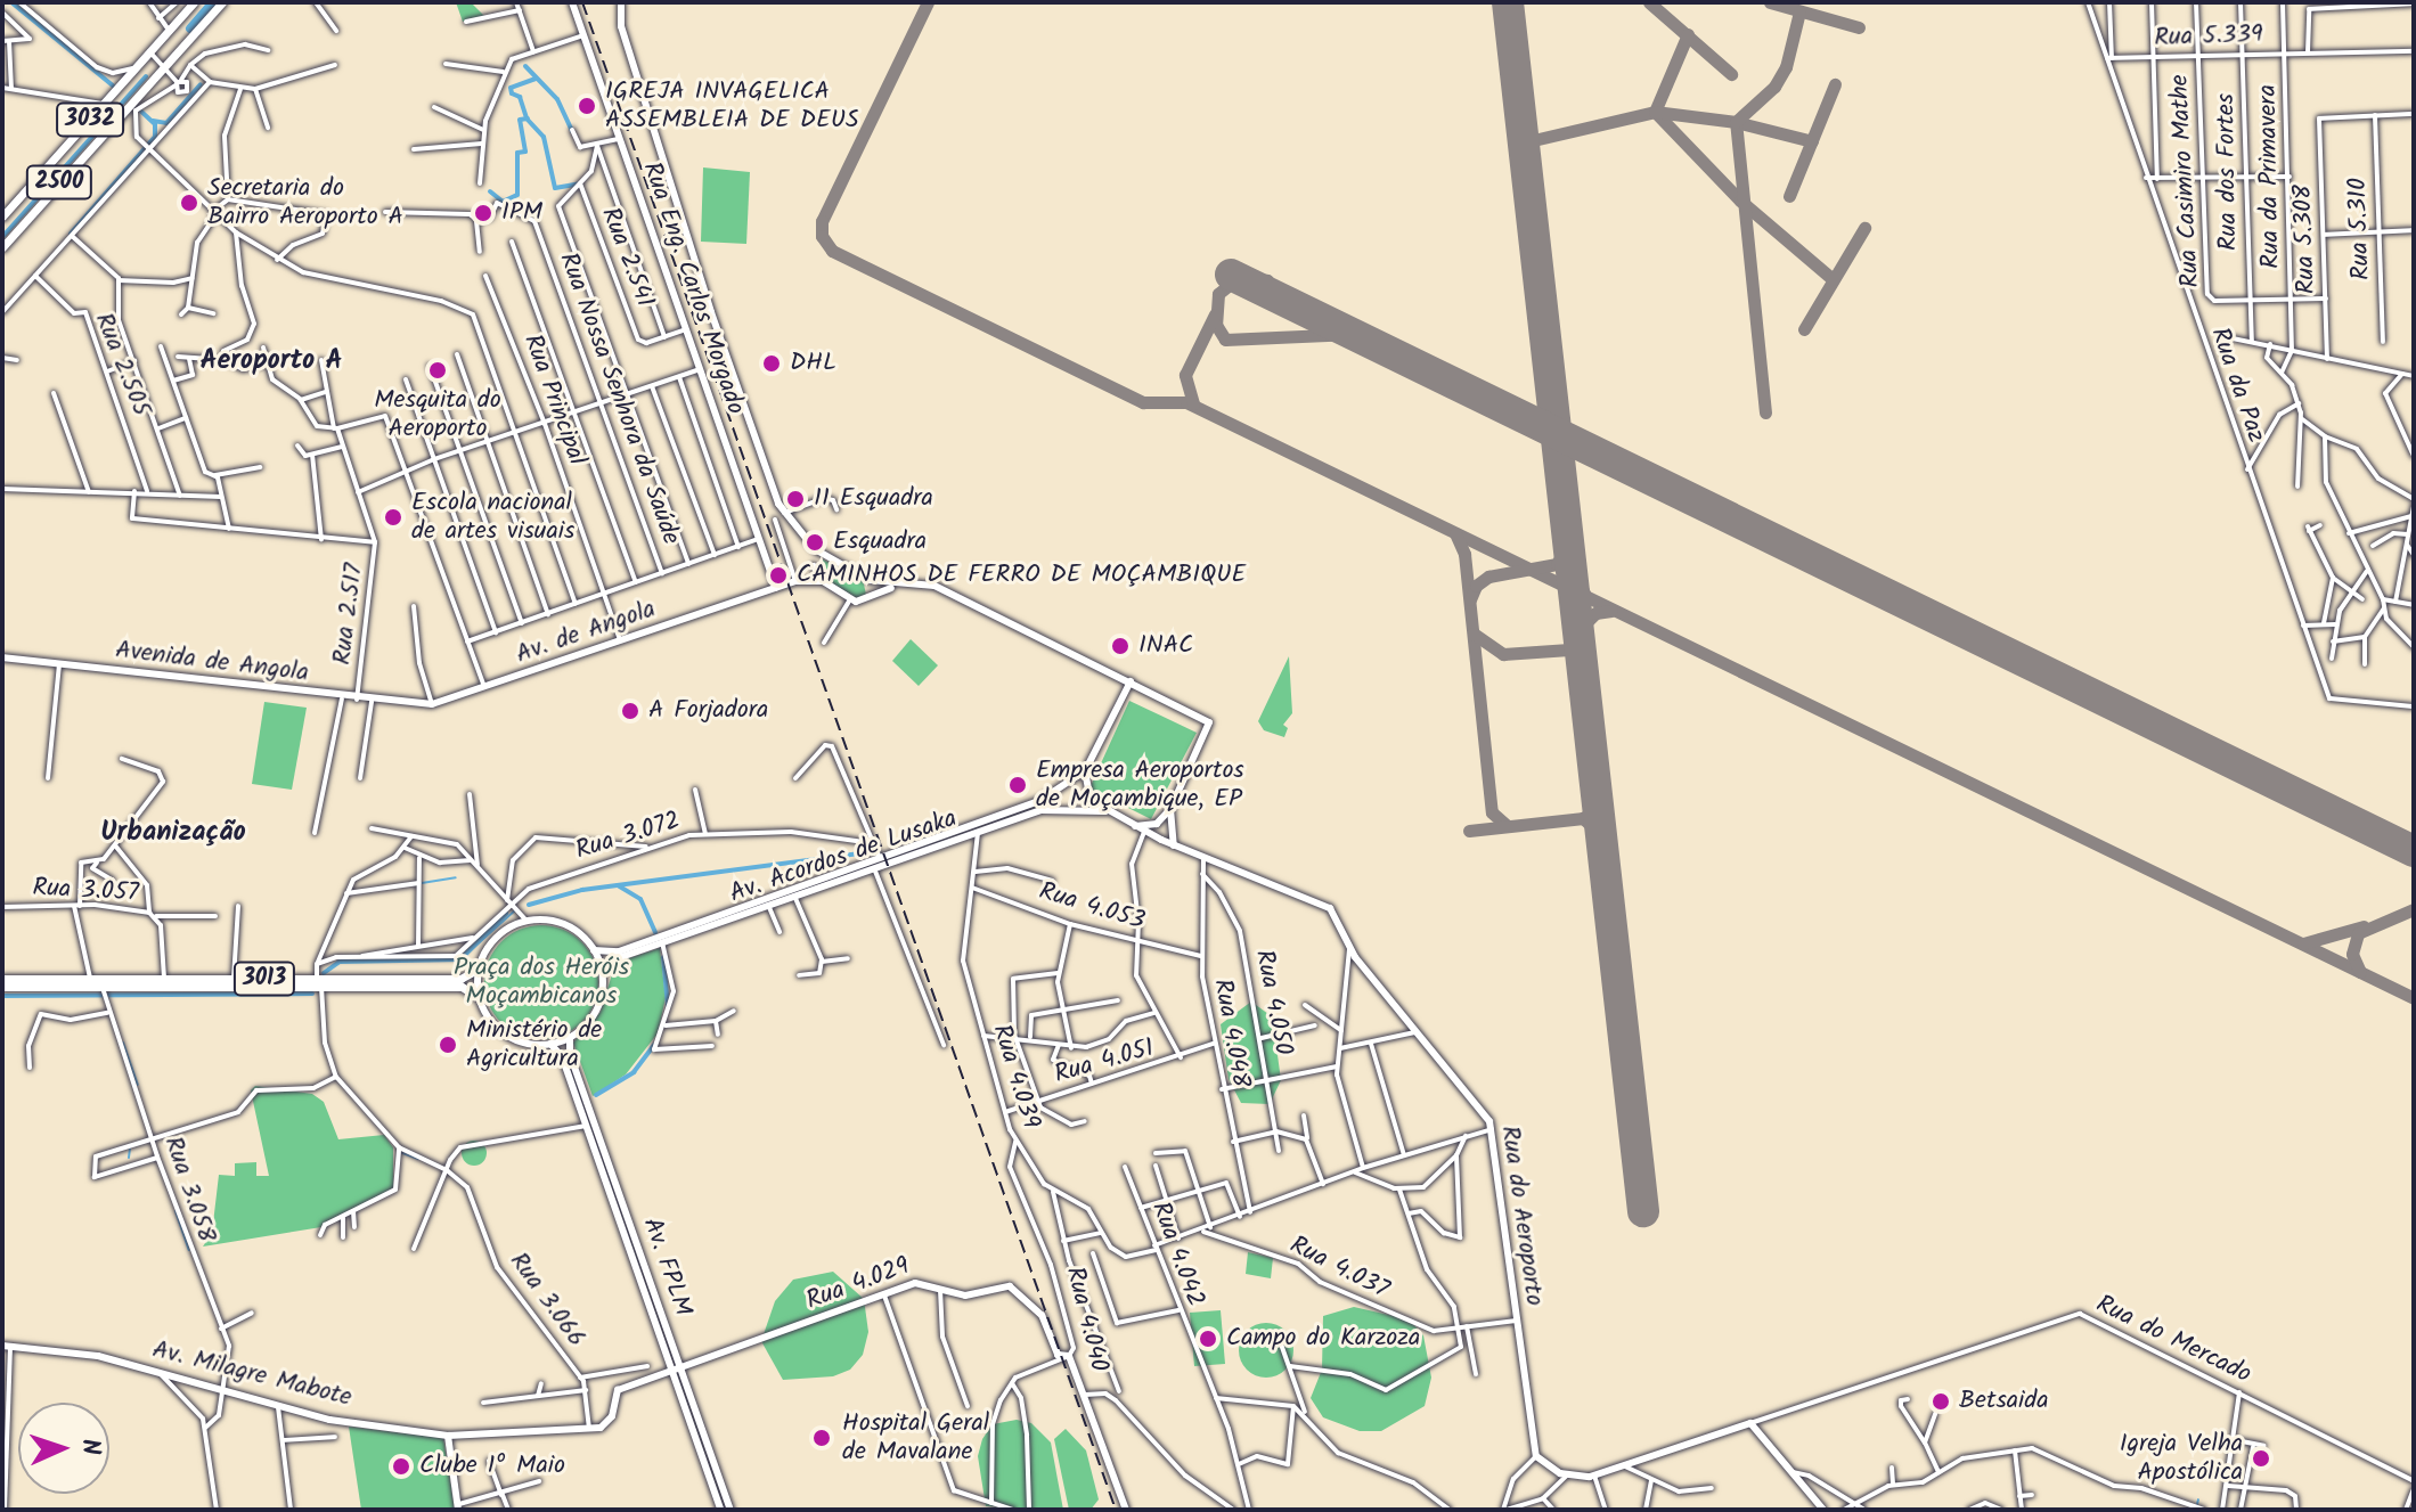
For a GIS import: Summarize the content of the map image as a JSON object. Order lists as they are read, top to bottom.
{
  "streets": {
    "main road": [
      "3032",
      "2500",
      "Rua Eng. Carlos Morgado",
      "Av. de Angola",
      "Avenida de Angola",
      "Av. Acordos de Lusaka",
      "3013",
      "Rua do Aeroporto",
      "Av. FPLM",
      "Rua 4.029",
      "Rua 4.040",
      "Av. Milagre Mabote"
    ],
    "street": [
      "Rua 5.339",
      "Rua dos Fortes",
      "Rua da Primavera",
      "Rua Casimiro Mathe",
      "Rua 5.310",
      "Rua 5.308",
      "Rua 2.541",
      "Rua 2.505",
      "Rua da Paz",
      "Rua Nossa Senhora da Saúde",
      "Rua Principal",
      "Rua 2.517",
      "Rua 3.072",
      "Rua 3.057",
      "Rua 4.053",
      "Rua 4.050",
      "Rua 4.048",
      "Rua 4.051",
      "Rua 4.039",
      "Rua 3.058",
      "Rua 4.042",
      "Rua 4.037",
      "Rua 3.066",
      "Rua do Mercado"
    ]
  },
  "crossings": [
    ["Rua 5.339", "Rua dos Fortes"],
    ["Rua 5.339", "Rua da Primavera"],
    ["Rua 5.339", "Rua Casimiro Mathe"],
    ["Rua 5.339", "Rua da Paz"],
    ["Rua dos Fortes", "Rua Casimiro Mathe"],
    ["Rua da Primavera", "Rua Casimiro Mathe"],
    ["Rua Casimiro Mathe", "Rua 5.308"],
    ["Rua 5.310", "Rua 5.308"],
    ["Rua Eng. Carlos Morgado", "Av. de Angola"],
    ["Rua Principal", "Av. de Angola"],
    ["Rua 2.517", "Avenida de Angola"],
    ["Av. de Angola", "Avenida de Angola"],
    ["Av. Acordos de Lusaka", "Rua 4.039"],
    ["Av. Acordos de Lusaka", "Rua do Aeroporto"],
    ["Av. Acordos de Lusaka", "Av. FPLM"],
    ["Rua 3.057", "3013"],
    ["Rua 4.053", "Rua 4.048"],
    ["Rua 4.053", "Rua 4.039"],
    ["3013", "Rua 3.058"],
    ["3013", "Rua 3.066"],
    ["Rua 4.050", "Rua 4.048"],
    ["Rua 4.048", "Rua 4.051"],
    ["Rua 4.048", "Rua 4.039"],
    ["Rua 4.048", "Rua do Aeroporto"],
    ["Rua 4.051", "Rua 4.039"],
    ["Rua 4.039", "Rua do Aeroporto"],
    ["Rua 4.039", "Rua 4.042"],
    ["Rua 4.039", "Rua 4.037"],
    ["Rua 4.039", "Rua 4.040"],
    ["Rua 3.058", "Av. Milagre Mabote"],
    ["Rua do Aeroporto", "Rua 4.037"],
    ["Av. FPLM", "Rua 4.029"],
    ["Rua 4.029", "Rua 4.040"],
    ["Rua 3.066", "Av. Milagre Mabote"]
  ],
  "districts": ["Aeroporto A", "Urbanização"],
  "parks": ["Praça dos Heróis Moçambicanos"],
  "places": [
    "IGREJA INVAGELICA ASSEMBLEIA DE DEUS",
    "Secretaria do Bairro Aeroporto A",
    "IPM",
    "DHL",
    "Mesquita do Aeroporto",
    "11 Esquadra",
    "Escola nacional de artes visuais",
    "Esquadra",
    "CAMINHOS DE FERRO DE MOÇAMBIQUE",
    "INAC",
    "A Forjadora",
    "Empresa Aeroportos de Moçambique, EP",
    "Ministério de Agricultura",
    "Campo do Karzoza",
    "Betsaida",
    "Hospital Geral de Mavalane",
    "Igreja Velha Apostólica",
    "Clube 1º Maio"
  ],
  "north": "right"
}
